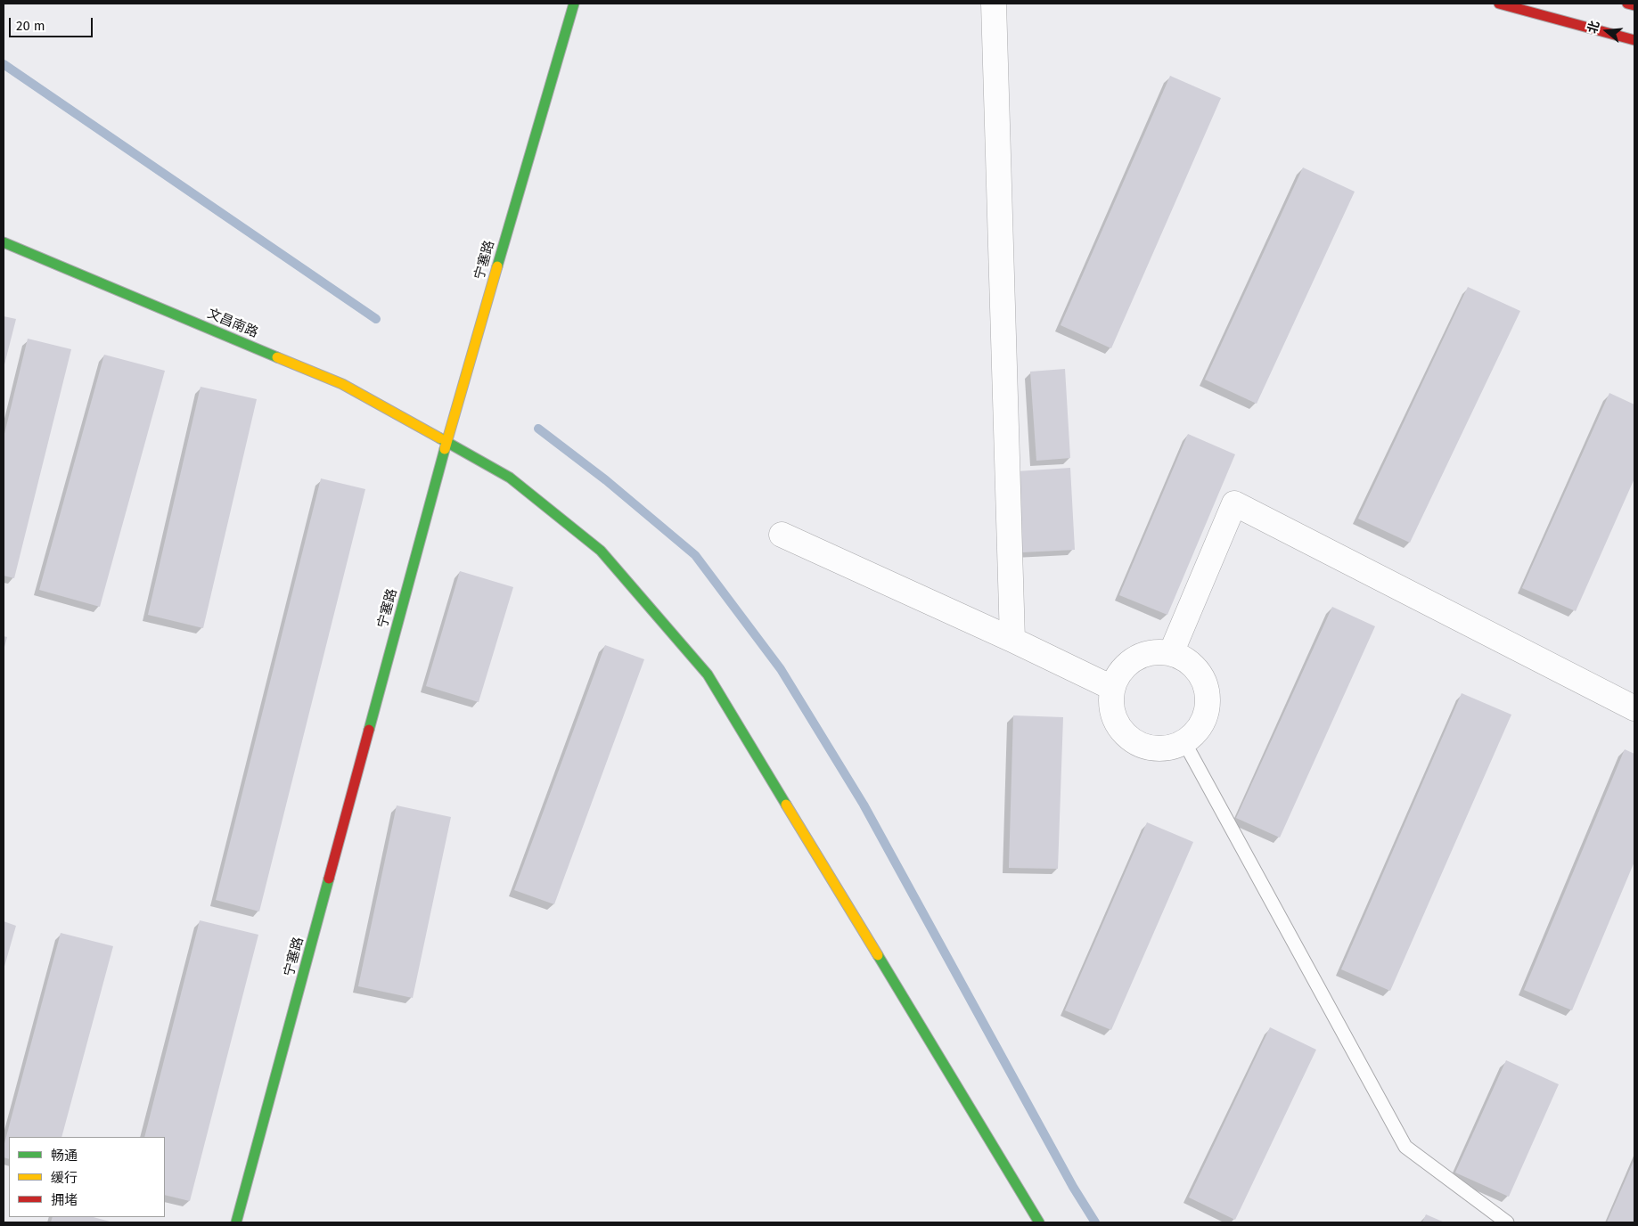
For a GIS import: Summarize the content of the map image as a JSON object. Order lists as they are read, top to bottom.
{
  "streets": {
    "street": ["宁塞路", "文昌南路"]
  },
  "crossings": [
    ["宁塞路", "文昌南路"]
  ],
  "legend": ["畅通", "缓行", "拥堵"],
  "scale_bar": "20 m",
  "north": "left"
}
